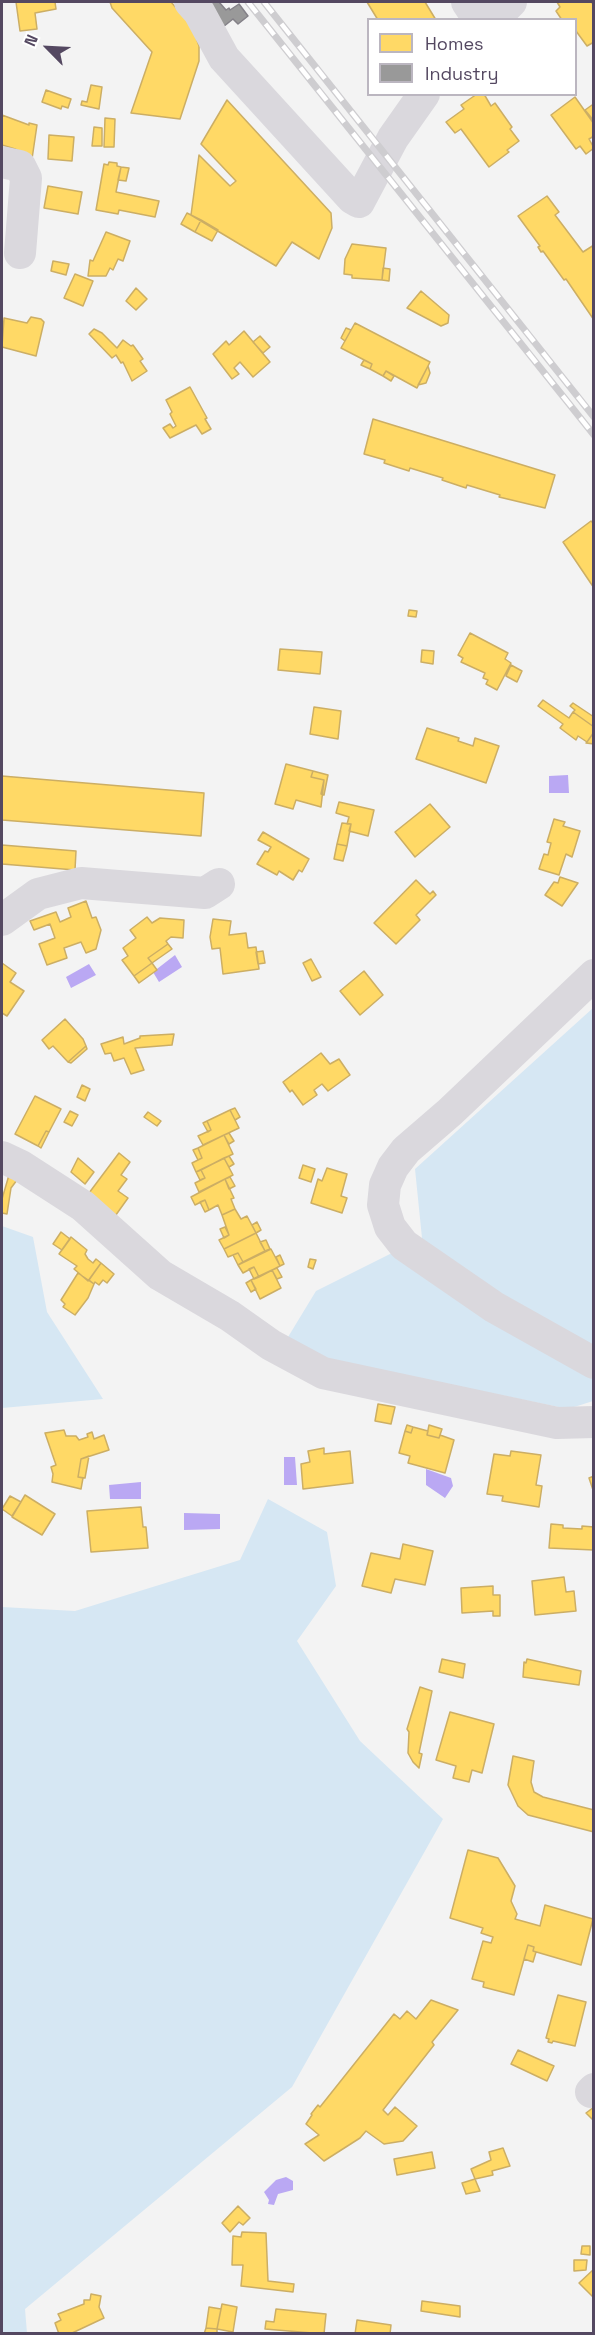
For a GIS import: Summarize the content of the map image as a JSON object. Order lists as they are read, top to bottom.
{
  "legend": ["Homes", "Industry"],
  "north": "top left"
}
